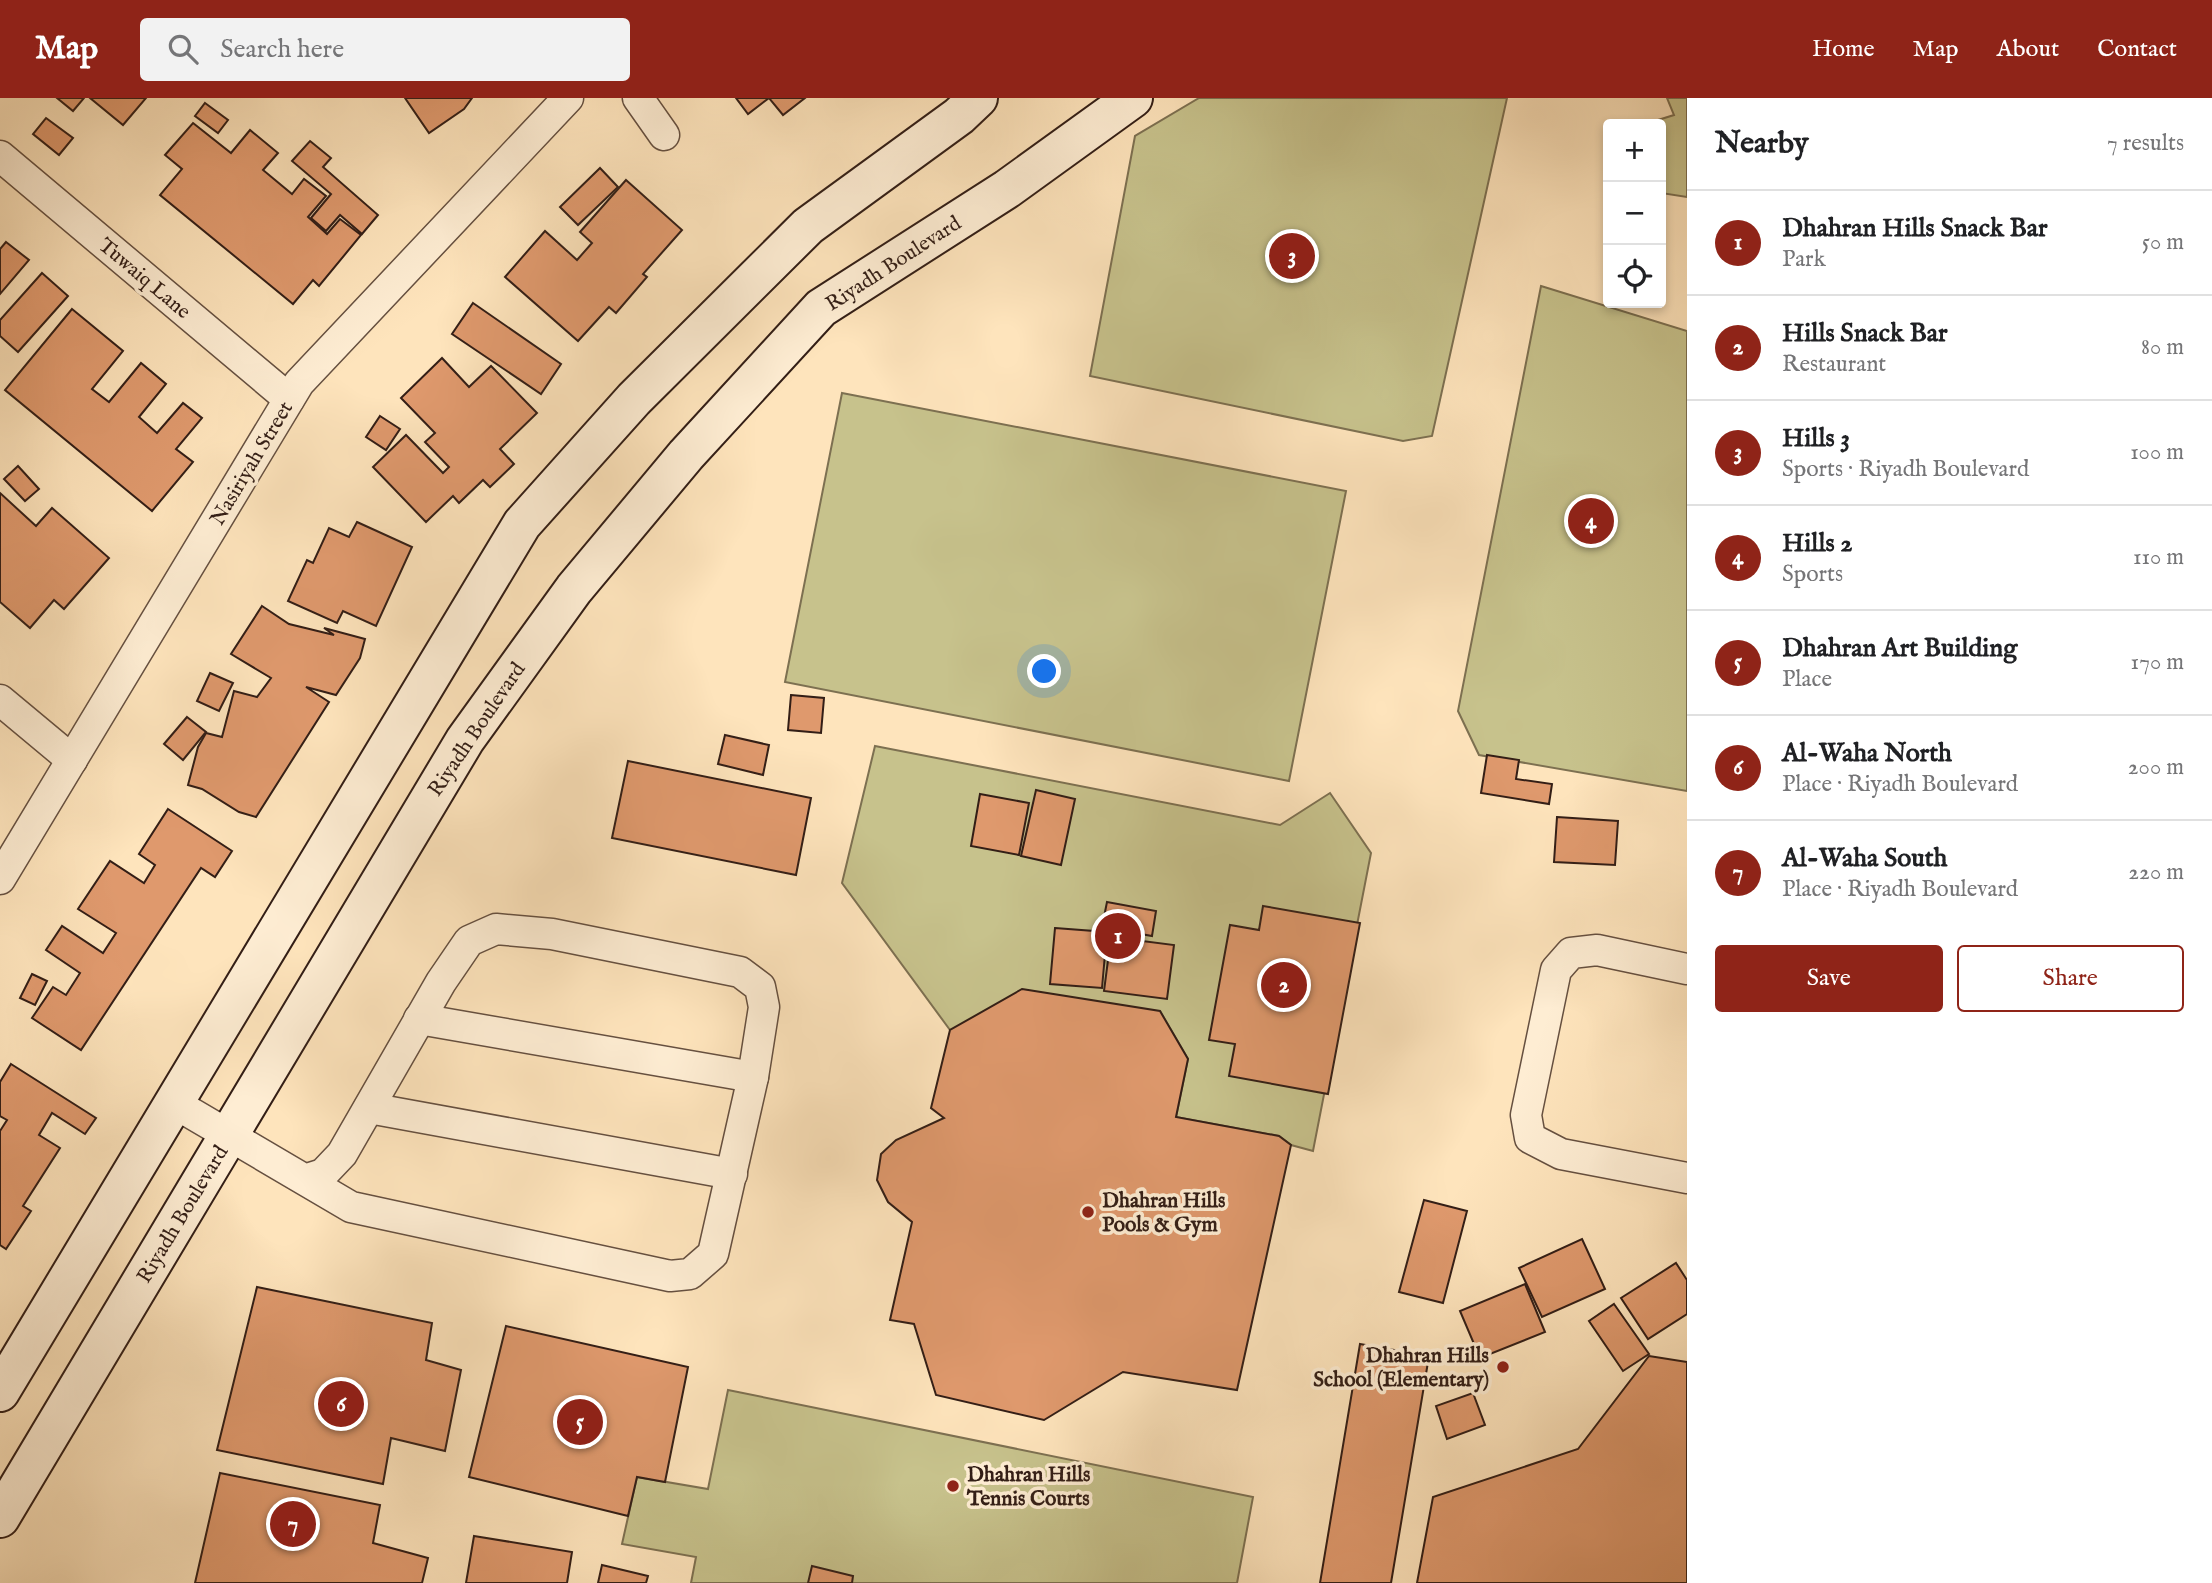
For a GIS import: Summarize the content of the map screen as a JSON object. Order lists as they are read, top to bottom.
{
  "streets": {
    "main road": ["Riyadh Boulevard"],
    "street": ["Tuwaiq Lane", "Nasiriyah Street"]
  },
  "crossings": [
    ["Tuwaiq Lane", "Nasiriyah Street"]
  ],
  "places": ["Dhahran Hills Pools & Gym", "Dhahran Hills School (Elementary)", "Dhahran Hills Tennis Courts"],
  "page": {
    "header": "Map",
    "search": "Search here",
    "nav": [
      "Home",
      "Map",
      "About",
      "Contact"
    ],
    "heading": ["Nearby", "7 results"],
    "map_buttons": ["+", "−"],
    "list": [
      {
        "mark": "1",
        "name": "Dhahran Hills Snack Bar",
        "note": "Park",
        "value": "50 m"
      },
      {
        "mark": "2",
        "name": "Hills Snack Bar",
        "note": "Restaurant",
        "value": "80 m"
      },
      {
        "mark": "3",
        "name": "Hills 3",
        "note": "Sports · Riyadh Boulevard",
        "value": "100 m"
      },
      {
        "mark": "4",
        "name": "Hills 2",
        "note": "Sports",
        "value": "110 m"
      },
      {
        "mark": "5",
        "name": "Dhahran Art Building",
        "note": "Place",
        "value": "170 m"
      },
      {
        "mark": "6",
        "name": "Al-Waha North",
        "note": "Place · Riyadh Boulevard",
        "value": "200 m"
      },
      {
        "mark": "7",
        "name": "Al-Waha South",
        "note": "Place · Riyadh Boulevard",
        "value": "220 m"
      }
    ],
    "pins": [
      "3",
      "4",
      "1",
      "2",
      "6",
      "5",
      "7"
    ],
    "buttons": ["Save", "Share"]
  }
}
